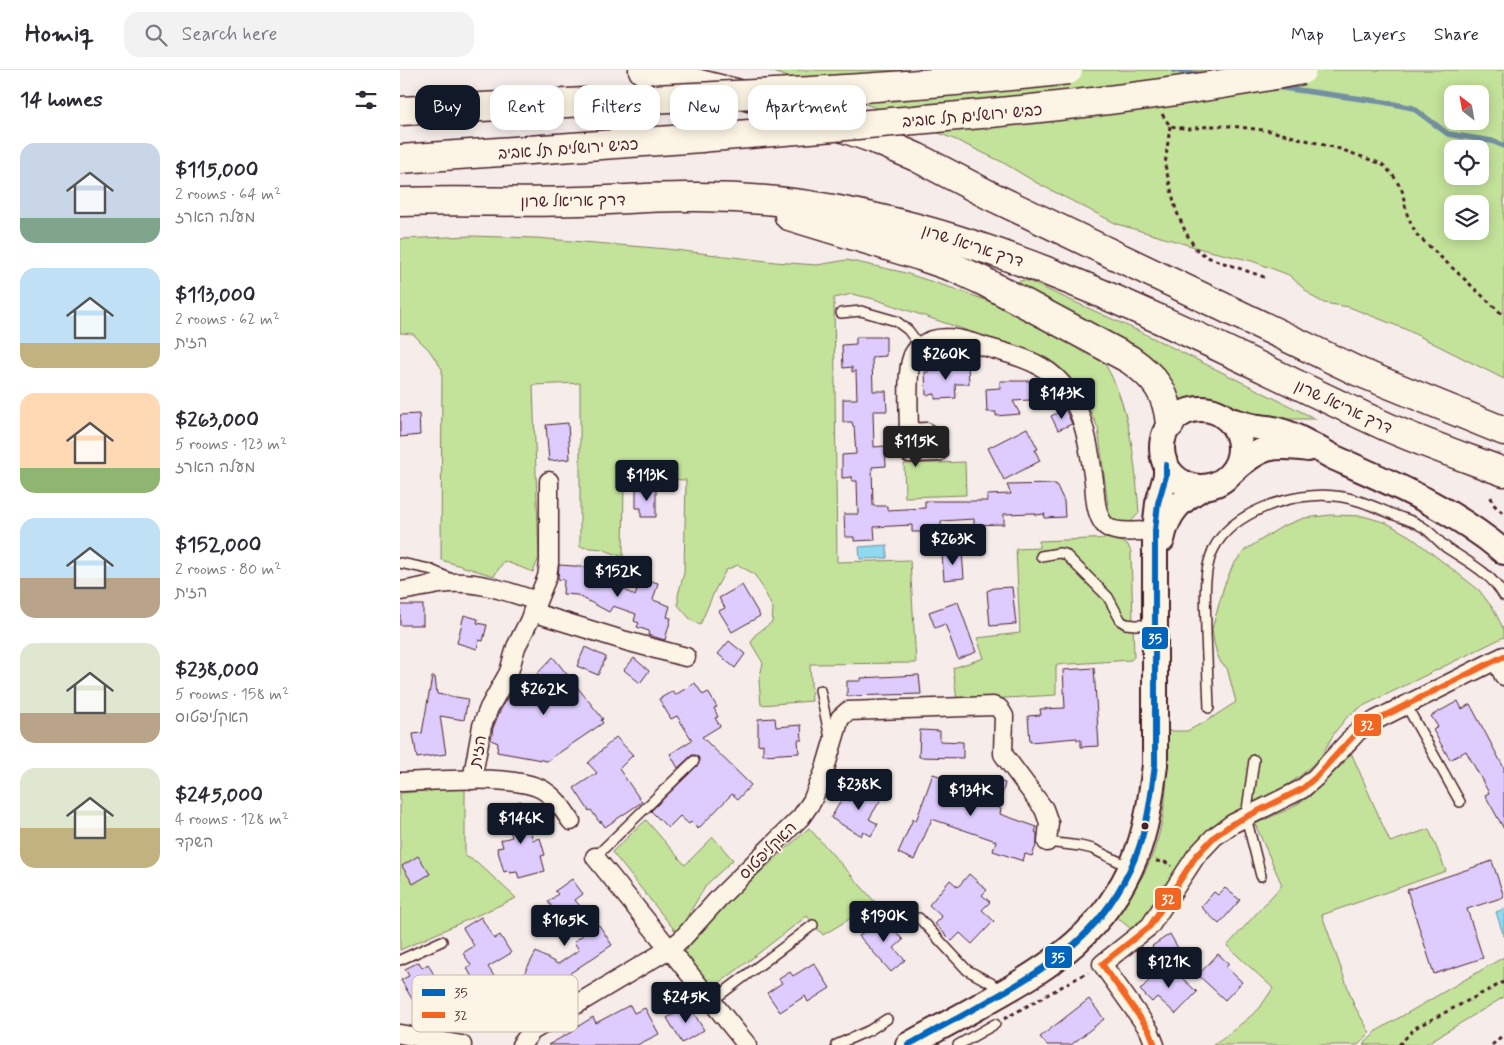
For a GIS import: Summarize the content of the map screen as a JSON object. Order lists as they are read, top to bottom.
{
  "streets": {
    "highway": ["כביש ירושלים תל אביב", "דרך אריאל שרון"],
    "street": ["הזית", "האקליפטוס"]
  },
  "lines": ["transit line 35", "transit line 32"],
  "legend": ["35", "32"],
  "north": "top left",
  "page": {
    "header": "Homiq",
    "search": "Search here",
    "nav": ["Map", "Layers", "Share"],
    "heading": "14 homes",
    "chip": [
      "Buy",
      "Rent",
      "Filters",
      "New",
      "Apartment"
    ],
    "list": [
      {
        "name": "$115,000",
        "note": "2 rooms · 64 m² · מעלה הארז"
      },
      {
        "name": "$113,000",
        "note": "2 rooms · 62 m² · הזית"
      },
      {
        "name": "$263,000",
        "note": "5 rooms · 123 m² · מעלה הארז"
      },
      {
        "name": "$152,000",
        "note": "2 rooms · 80 m² · הזית"
      },
      {
        "name": "$238,000",
        "note": "5 rooms · 158 m² · האקליפטוס"
      },
      {
        "name": "$245,000",
        "note": "4 rooms · 128 m² · השקד"
      }
    ],
    "price": [
      "$260K",
      "$143K",
      "$115K",
      "$113K",
      "$263K",
      "$152K",
      "$262K",
      "$238K",
      "$134K",
      "$146K",
      "$190K",
      "$165K",
      "$121K",
      "$245K"
    ]
  }
}
